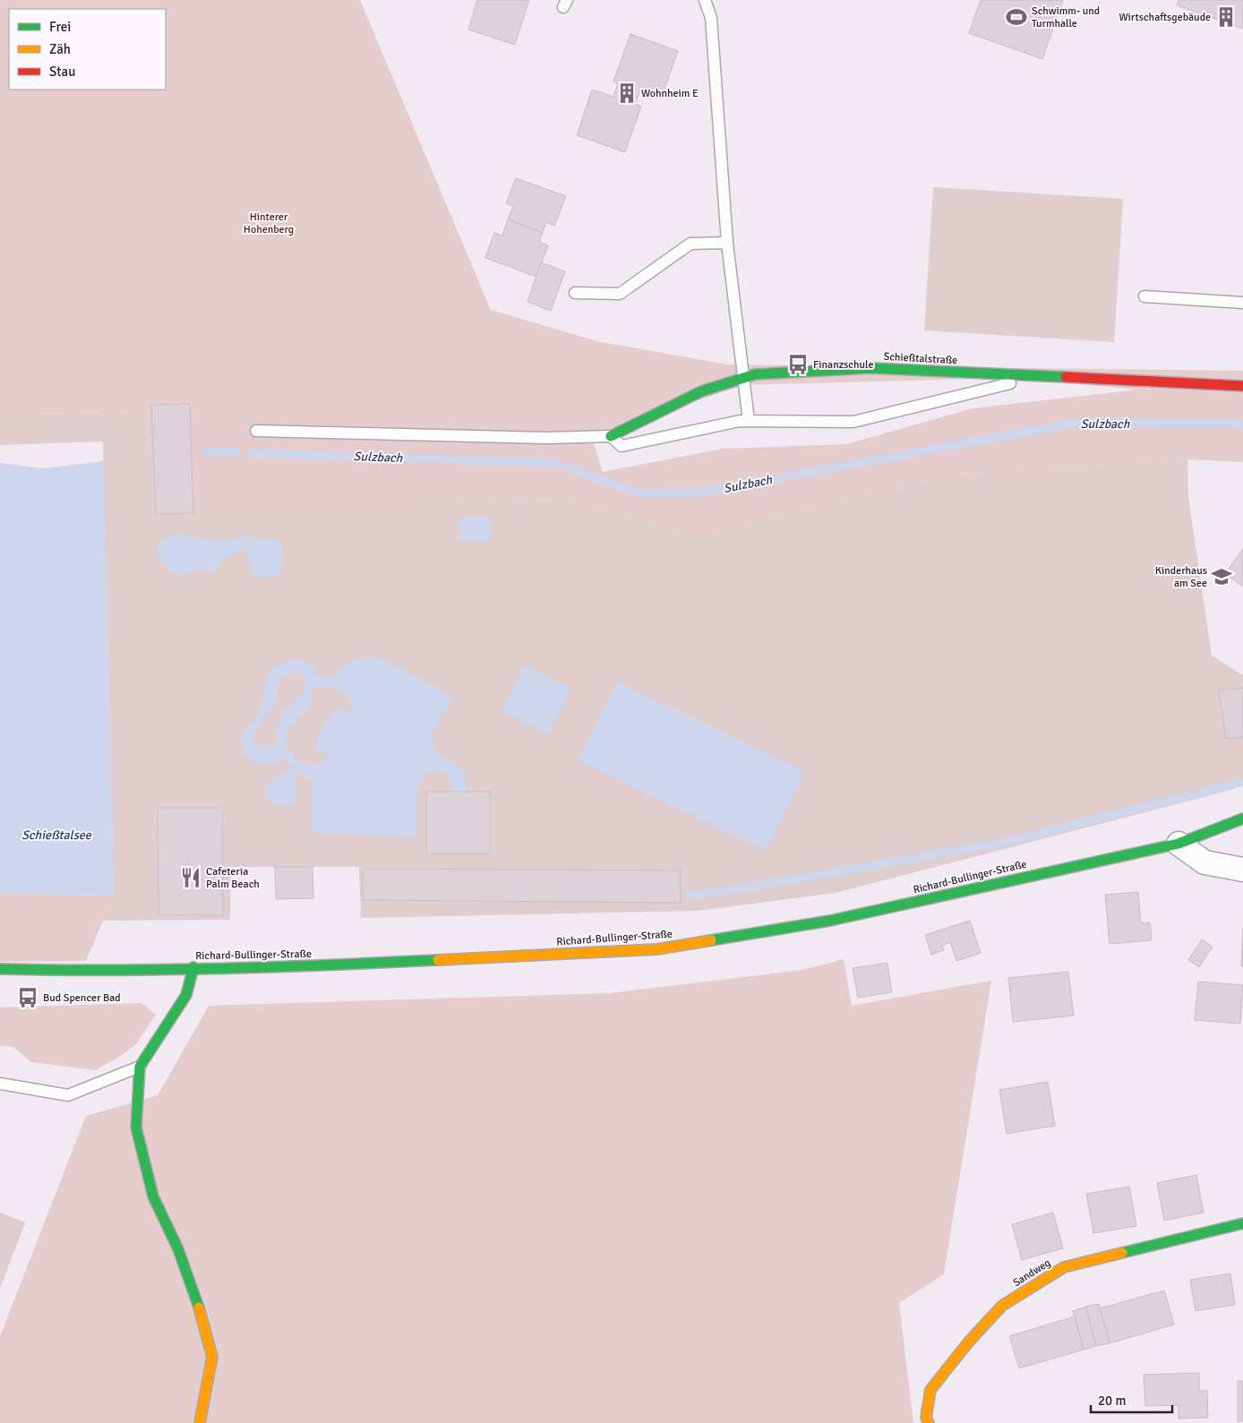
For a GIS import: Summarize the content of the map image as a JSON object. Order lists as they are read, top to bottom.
{
  "streets": {
    "street": ["Schießtalstraße", "Richard-Bullinger-Straße", "Sandweg"]
  },
  "water": ["Sulzbach", "Schießtalsee"],
  "parks": ["Hinterer Hohenberg"],
  "places": {
    "sports": ["Schwimm- und Turmhalle"],
    "building": ["Wirtschaftsgebäude", "Wohnheim E"],
    "bus stop": ["Finanzschule", "Bud Spencer Bad"],
    "school or university": ["Kinderhaus am See"],
    "restaurant": ["Cafeteria Palm Beach"]
  },
  "legend": ["Frei", "Zäh", "Stau"],
  "scale_bar": "20 m"
}
